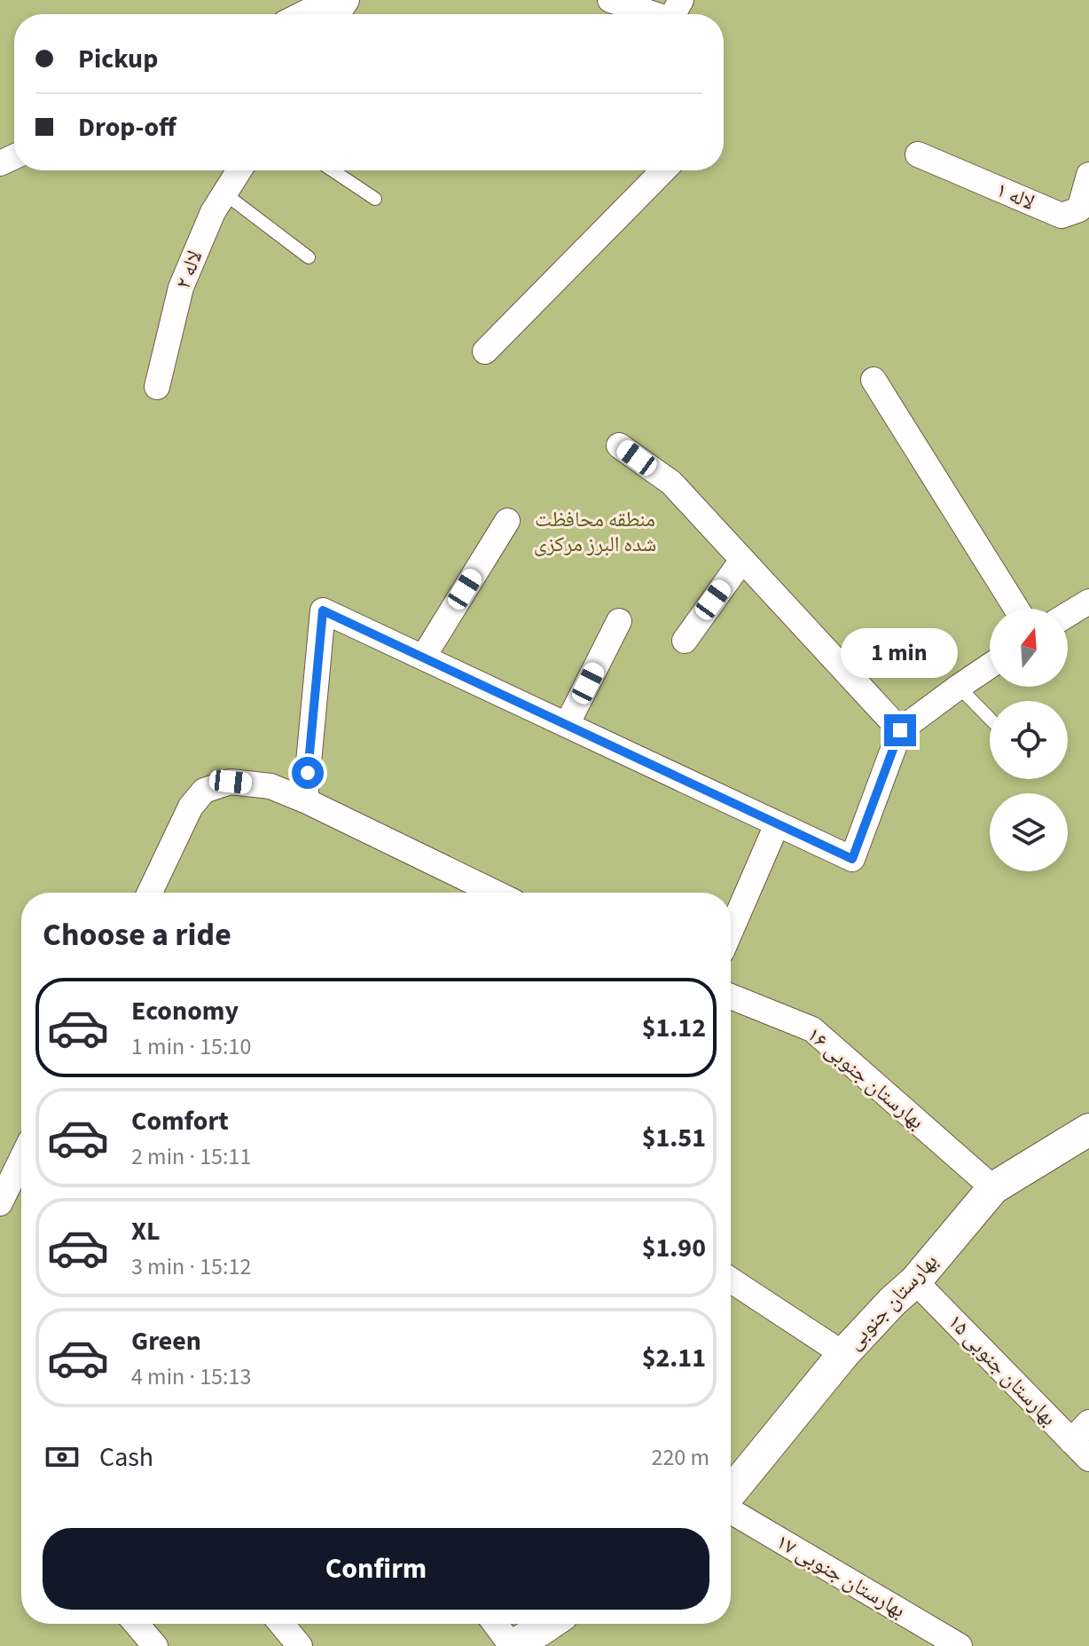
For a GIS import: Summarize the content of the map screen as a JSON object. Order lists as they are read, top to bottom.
{
  "streets": {
    "street": [
      "لاله ۱",
      "لاله ۲",
      "بهارستان جنوبی ۱۶",
      "بهارستان جنوبی",
      "بهارستان جنوبی ۱۵",
      "بهارستان جنوبی ۱۷"
    ]
  },
  "crossings": [
    ["بهارستان جنوبی ۱۶", "بهارستان جنوبی"],
    ["بهارستان جنوبی", "بهارستان جنوبی ۱۵"]
  ],
  "parks": ["منطقه محافظت شده البرز مرکزی"],
  "north": "top",
  "page": {
    "banner": ["Pickup", "Drop-off"],
    "bubble": "1 min",
    "heading": "Choose a ride",
    "list": [
      {
        "name": "Economy",
        "note": "1 min · 15:10",
        "value": "$1.12"
      },
      {
        "name": "Comfort",
        "note": "2 min · 15:11",
        "value": "$1.51"
      },
      {
        "name": "XL",
        "note": "3 min · 15:12",
        "value": "$1.90"
      },
      {
        "name": "Green",
        "note": "4 min · 15:13",
        "value": "$2.11"
      }
    ],
    "pay": ["Cash", "220 m"],
    "buttons": "Confirm"
  }
}
